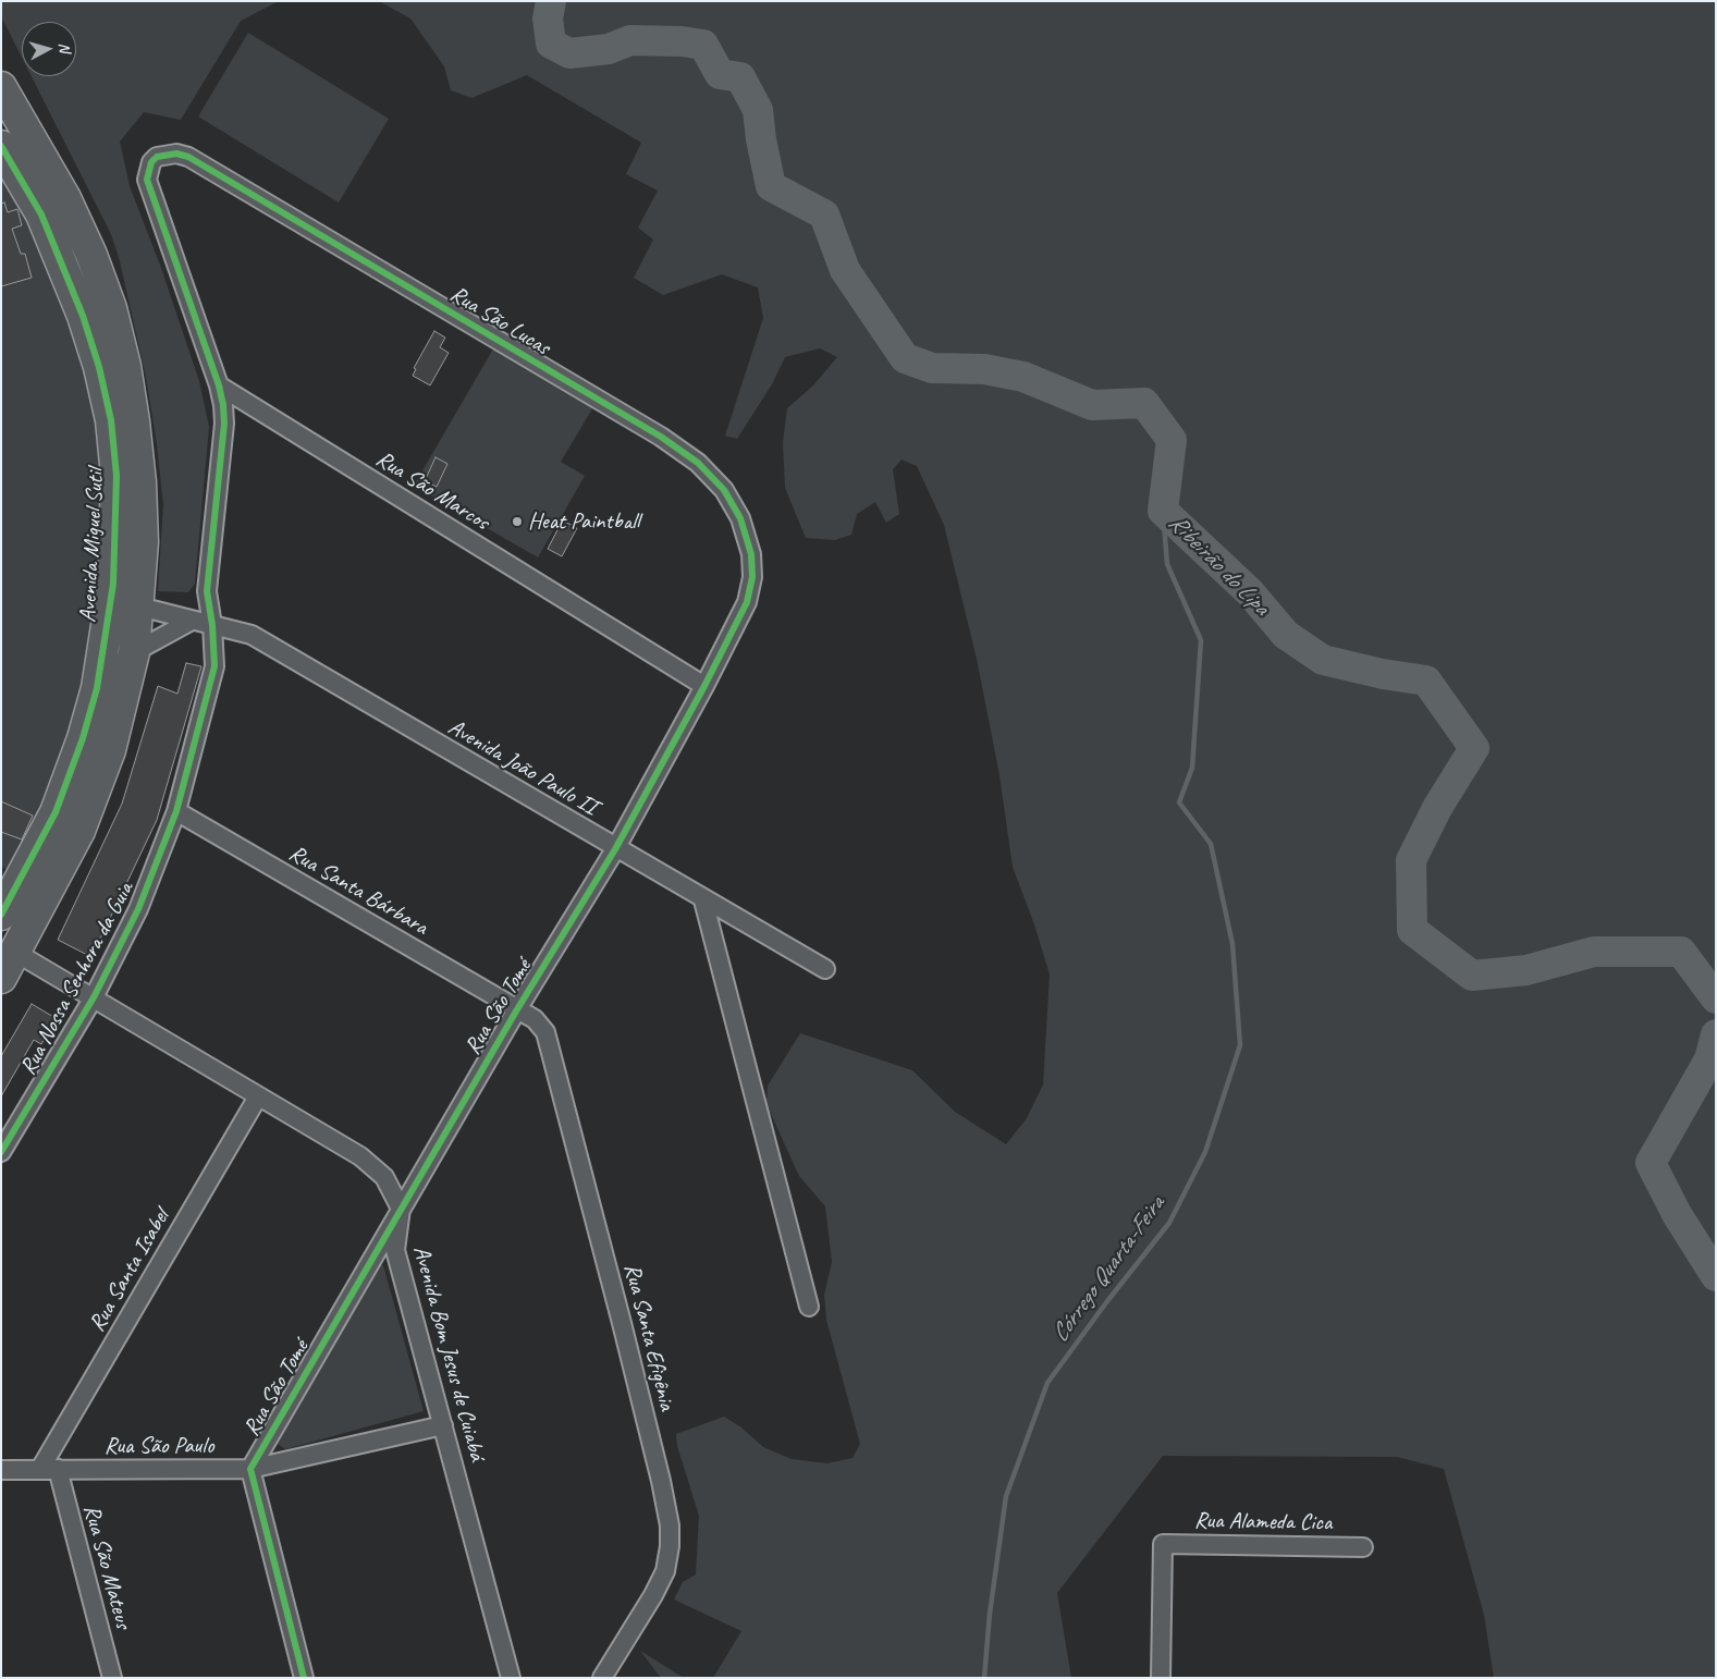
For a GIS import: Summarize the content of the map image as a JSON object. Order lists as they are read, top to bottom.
{
  "streets": {
    "highway": ["Avenida Miguel Sutil"],
    "street": [
      "Rua São Lucas",
      "Rua São Marcos",
      "Avenida João Paulo II",
      "Rua Santa Bárbara",
      "Rua Nossa Senhora da Guia",
      "Rua São Tomé",
      "Rua Santa Isabel",
      "Rua Santa Efigênia",
      "Avenida Bom Jesus de Cuiabá",
      "Rua São Paulo",
      "Rua Alameda Cica",
      "Rua São Mateus"
    ]
  },
  "crossings": [
    ["Rua São Lucas", "Rua Nossa Senhora da Guia"],
    ["Rua São Lucas", "Rua São Tomé"],
    ["Rua São Marcos", "Rua Nossa Senhora da Guia"],
    ["Rua São Marcos", "Rua São Tomé"],
    ["Avenida Miguel Sutil", "Avenida João Paulo II"],
    ["Avenida João Paulo II", "Rua Nossa Senhora da Guia"],
    ["Avenida João Paulo II", "Rua São Tomé"],
    ["Rua Santa Bárbara", "Rua Nossa Senhora da Guia"],
    ["Rua Santa Bárbara", "Rua São Tomé"],
    ["Rua Santa Bárbara", "Rua Santa Efigênia"],
    ["Rua São Tomé", "Rua Santa Efigênia"],
    ["Rua São Tomé", "Avenida Bom Jesus de Cuiabá"],
    ["Rua São Tomé", "Rua São Paulo"],
    ["Rua Santa Isabel", "Rua São Paulo"],
    ["Rua Santa Isabel", "Rua São Mateus"],
    ["Avenida Bom Jesus de Cuiabá", "Rua São Paulo"],
    ["Rua São Paulo", "Rua São Mateus"]
  ],
  "water": ["Ribeirão do Lipa", "Córrego Quarta-Feira"],
  "places": ["Heat Paintball"],
  "north": "right"
}
